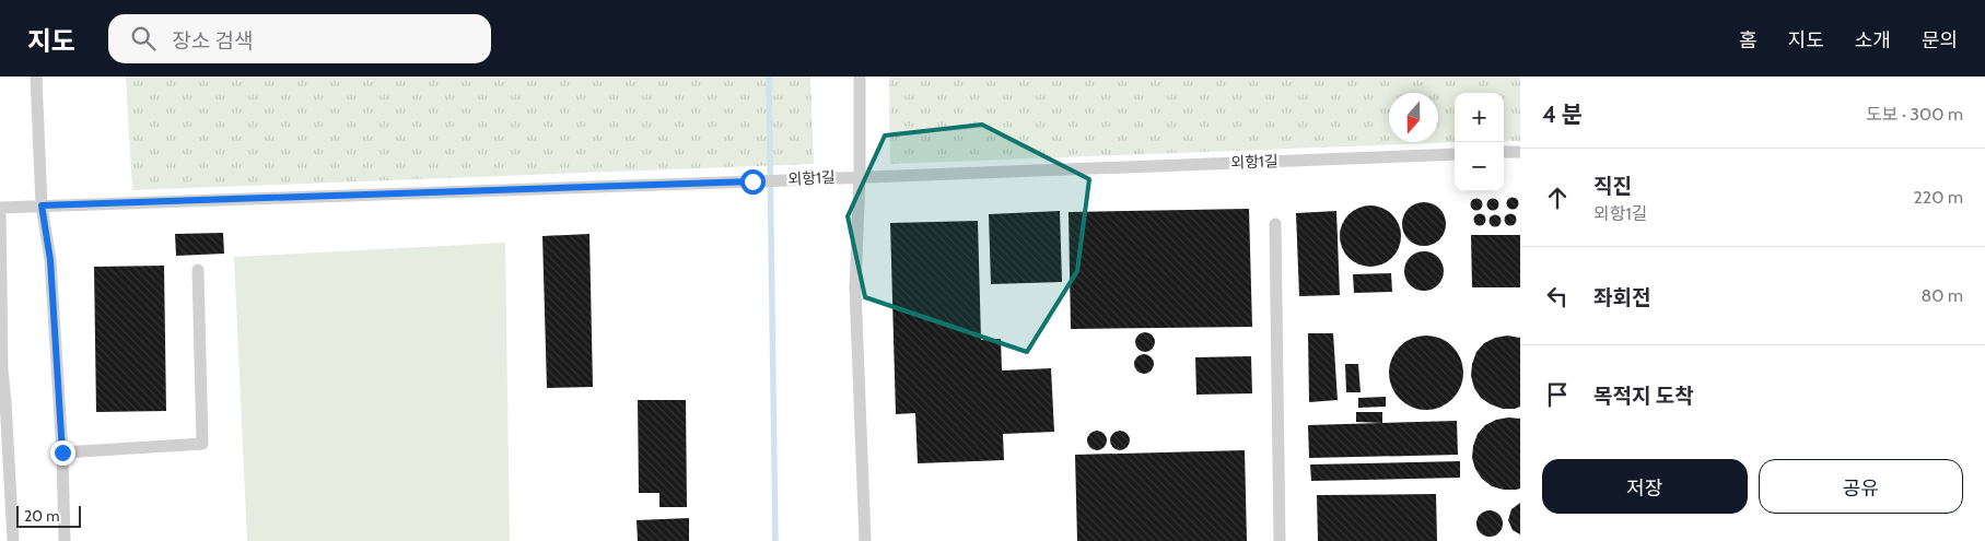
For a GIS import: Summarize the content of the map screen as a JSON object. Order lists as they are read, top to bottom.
{
  "streets": {
    "lane": ["외항1길"]
  },
  "scale_bar": "20 m",
  "north": "bottom",
  "page": {
    "header": "지도",
    "search": "장소 검색",
    "nav": [
      "홈",
      "지도",
      "소개",
      "문의"
    ],
    "heading": ["4 분", "도보 · 300 m"],
    "map_buttons": ["+", "−"],
    "list": [
      ["직진", "외항1길", "220 m"],
      ["좌회전", "80 m"],
      "목적지 도착"
    ],
    "buttons": ["저장", "공유"],
    "scale": "20 m"
  }
}
